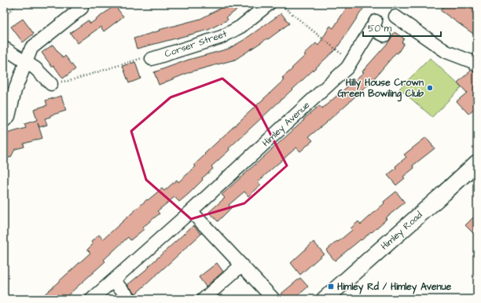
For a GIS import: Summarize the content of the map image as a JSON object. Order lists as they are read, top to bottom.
{
  "streets": {
    "main road": ["Himley Road"],
    "street": ["Corser Street", "Himley Avenue"]
  },
  "places": {
    "other": ["Hilly House Crown Green Bowiling Club"],
    "transit": ["Himley Rd / Himley Avenue"]
  },
  "scale_bar": "50 m"
}
